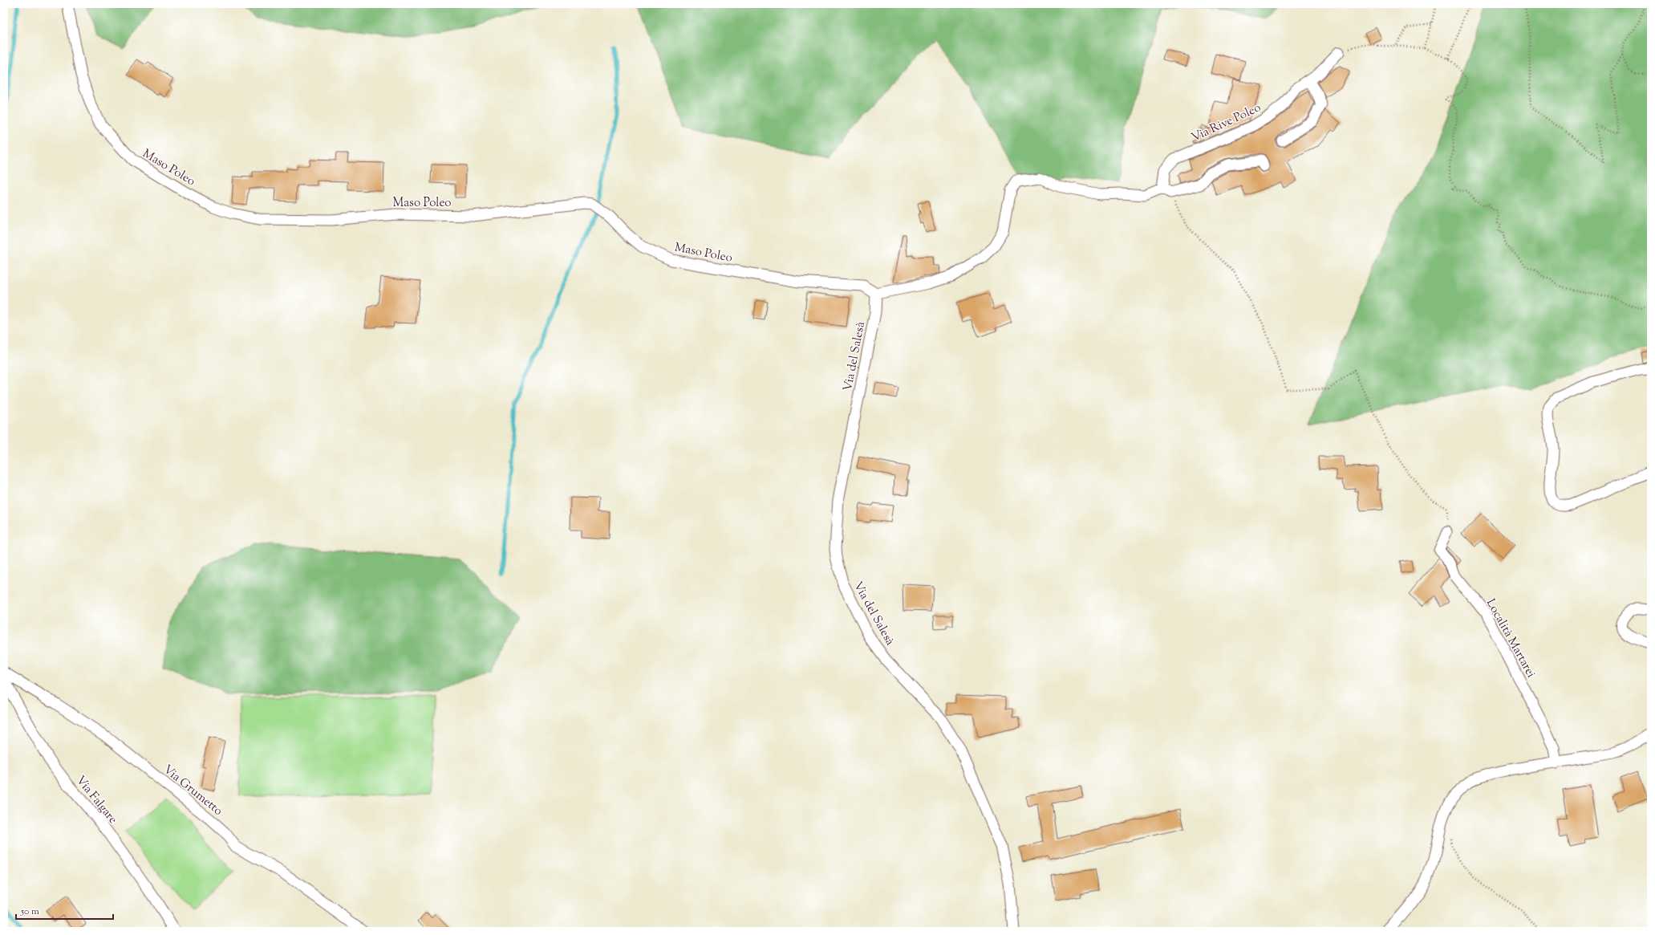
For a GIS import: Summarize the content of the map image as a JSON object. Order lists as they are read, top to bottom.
{
  "streets": {
    "street": [
      "Via Rive Poleo",
      "Maso Poleo",
      "Via del Salesà",
      "Località Martarei",
      "Via Grumetto",
      "Via Falgare"
    ]
  },
  "crossings": [
    ["Maso Poleo", "Via del Salesà"]
  ],
  "scale_bar": "50 m"
}
